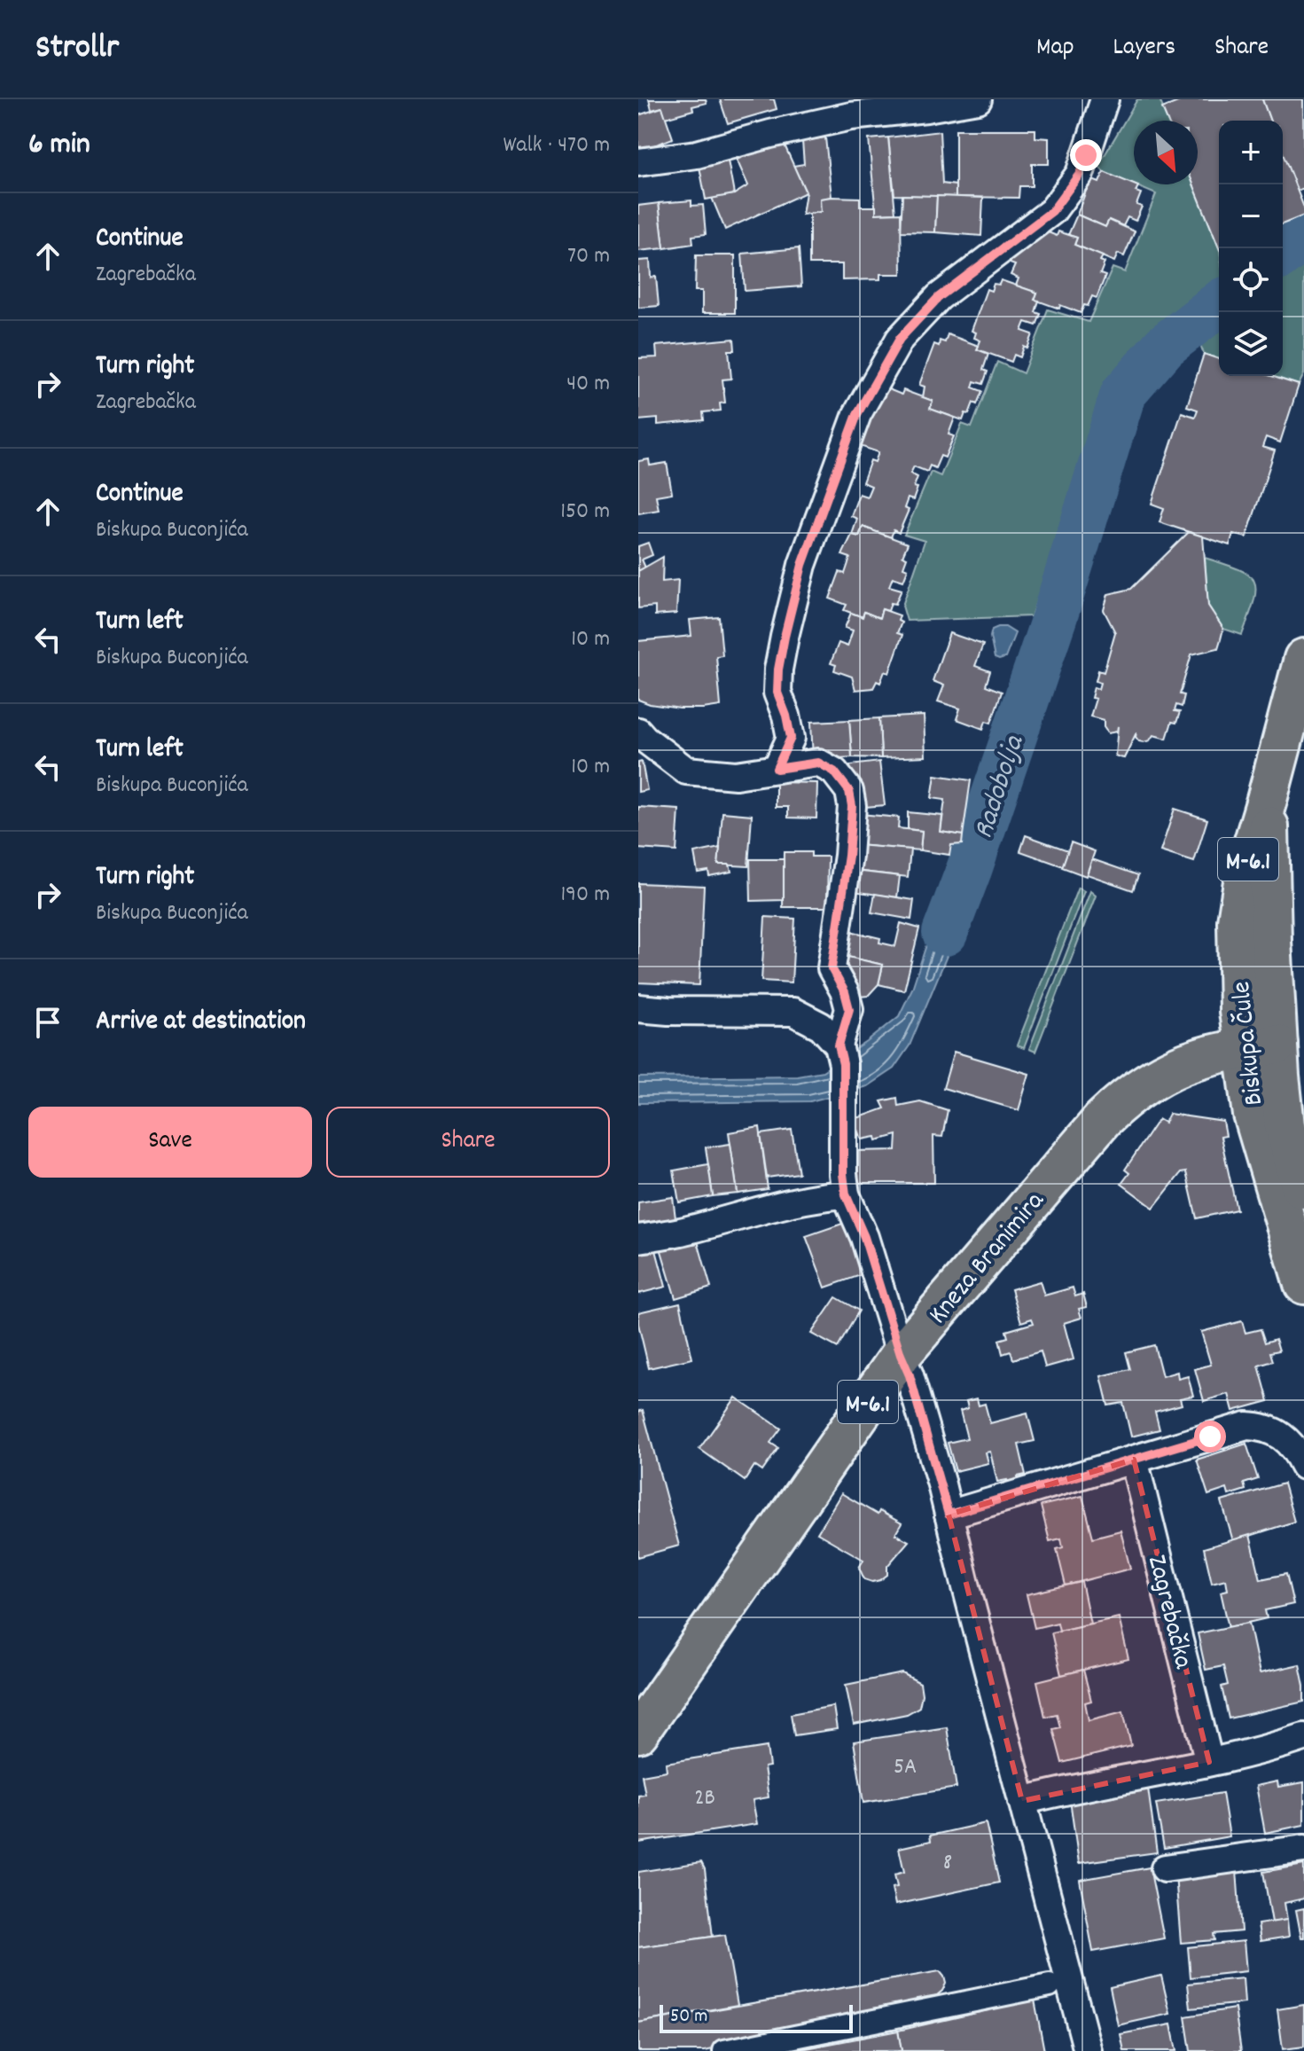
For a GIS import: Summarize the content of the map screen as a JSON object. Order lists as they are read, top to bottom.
{
  "streets": {
    "main road": ["M-6.1", "Biskupa Čule", "Kneza Branimira"],
    "street": ["Zagrebačka"]
  },
  "crossings": [
    ["Biskupa Čule", "Kneza Branimira"]
  ],
  "water": ["Radobolja"],
  "house_numbers": ["5A", "2B", "8"],
  "scale_bar": "50 m",
  "north": "bottom right",
  "page": {
    "header": "Strollr",
    "nav": ["Map", "Layers", "Share"],
    "heading": ["6 min", "Walk · 470 m"],
    "map_buttons": ["+", "−"],
    "list": [
      ["Continue", "Zagrebačka", "70 m"],
      ["Turn right", "Zagrebačka", "40 m"],
      ["Continue", "Biskupa Buconjića", "150 m"],
      ["Turn left", "Biskupa Buconjića", "10 m"],
      ["Turn left", "Biskupa Buconjića", "10 m"],
      ["Turn right", "Biskupa Buconjića", "190 m"],
      "Arrive at destination"
    ],
    "buttons": ["Save", "Share"],
    "scale": "50 m"
  }
}
